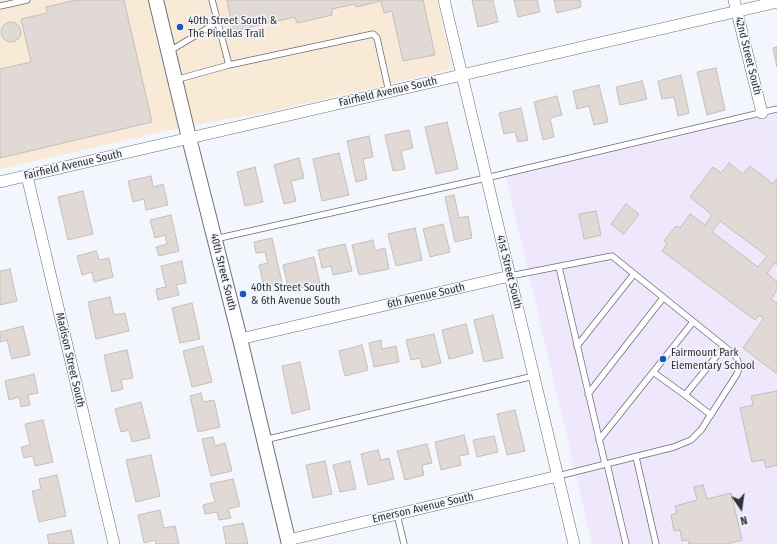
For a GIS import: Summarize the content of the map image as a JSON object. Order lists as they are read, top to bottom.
{
  "streets": {
    "street": [
      "42nd Street South",
      "Fairfield Avenue South",
      "40th Street South",
      "41st Street South",
      "6th Avenue South",
      "Madison Street South",
      "Emerson Avenue South"
    ]
  },
  "crossings": [
    ["42nd Street South", "Fairfield Avenue South"],
    ["Fairfield Avenue South", "40th Street South"],
    ["Fairfield Avenue South", "41st Street South"],
    ["Fairfield Avenue South", "Madison Street South"],
    ["40th Street South", "6th Avenue South"],
    ["40th Street South", "Emerson Avenue South"],
    ["41st Street South", "6th Avenue South"],
    ["41st Street South", "Emerson Avenue South"]
  ],
  "places": ["40th Street South & The Pinellas Trail", "40th Street South & 6th Avenue South", "Fairmount Park Elementary School"],
  "north": "bottom"
}
